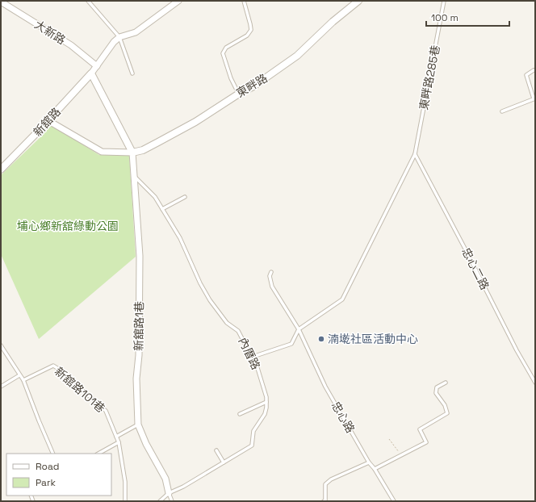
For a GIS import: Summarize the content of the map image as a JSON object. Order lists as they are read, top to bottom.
{
  "streets": {
    "street": [
      "大新路",
      "東畔路",
      "新舘路",
      "新舘路1巷"
    ],
    "lane": [
      "東畔路285巷",
      "忠心二路",
      "內厝路",
      "新舘路101巷",
      "忠心路"
    ]
  },
  "crossings": [
    ["東畔路285巷", "忠心二路"],
    ["東畔路285巷", "忠心路"],
    ["東畔路", "新舘路1巷"],
    ["新舘路1巷", "內厝路"]
  ],
  "parks": ["埔心鄉新舘綠動公園"],
  "places": ["湳墘社區活動中心"],
  "legend": ["Road", "Park"],
  "scale_bar": "100 m"
}
